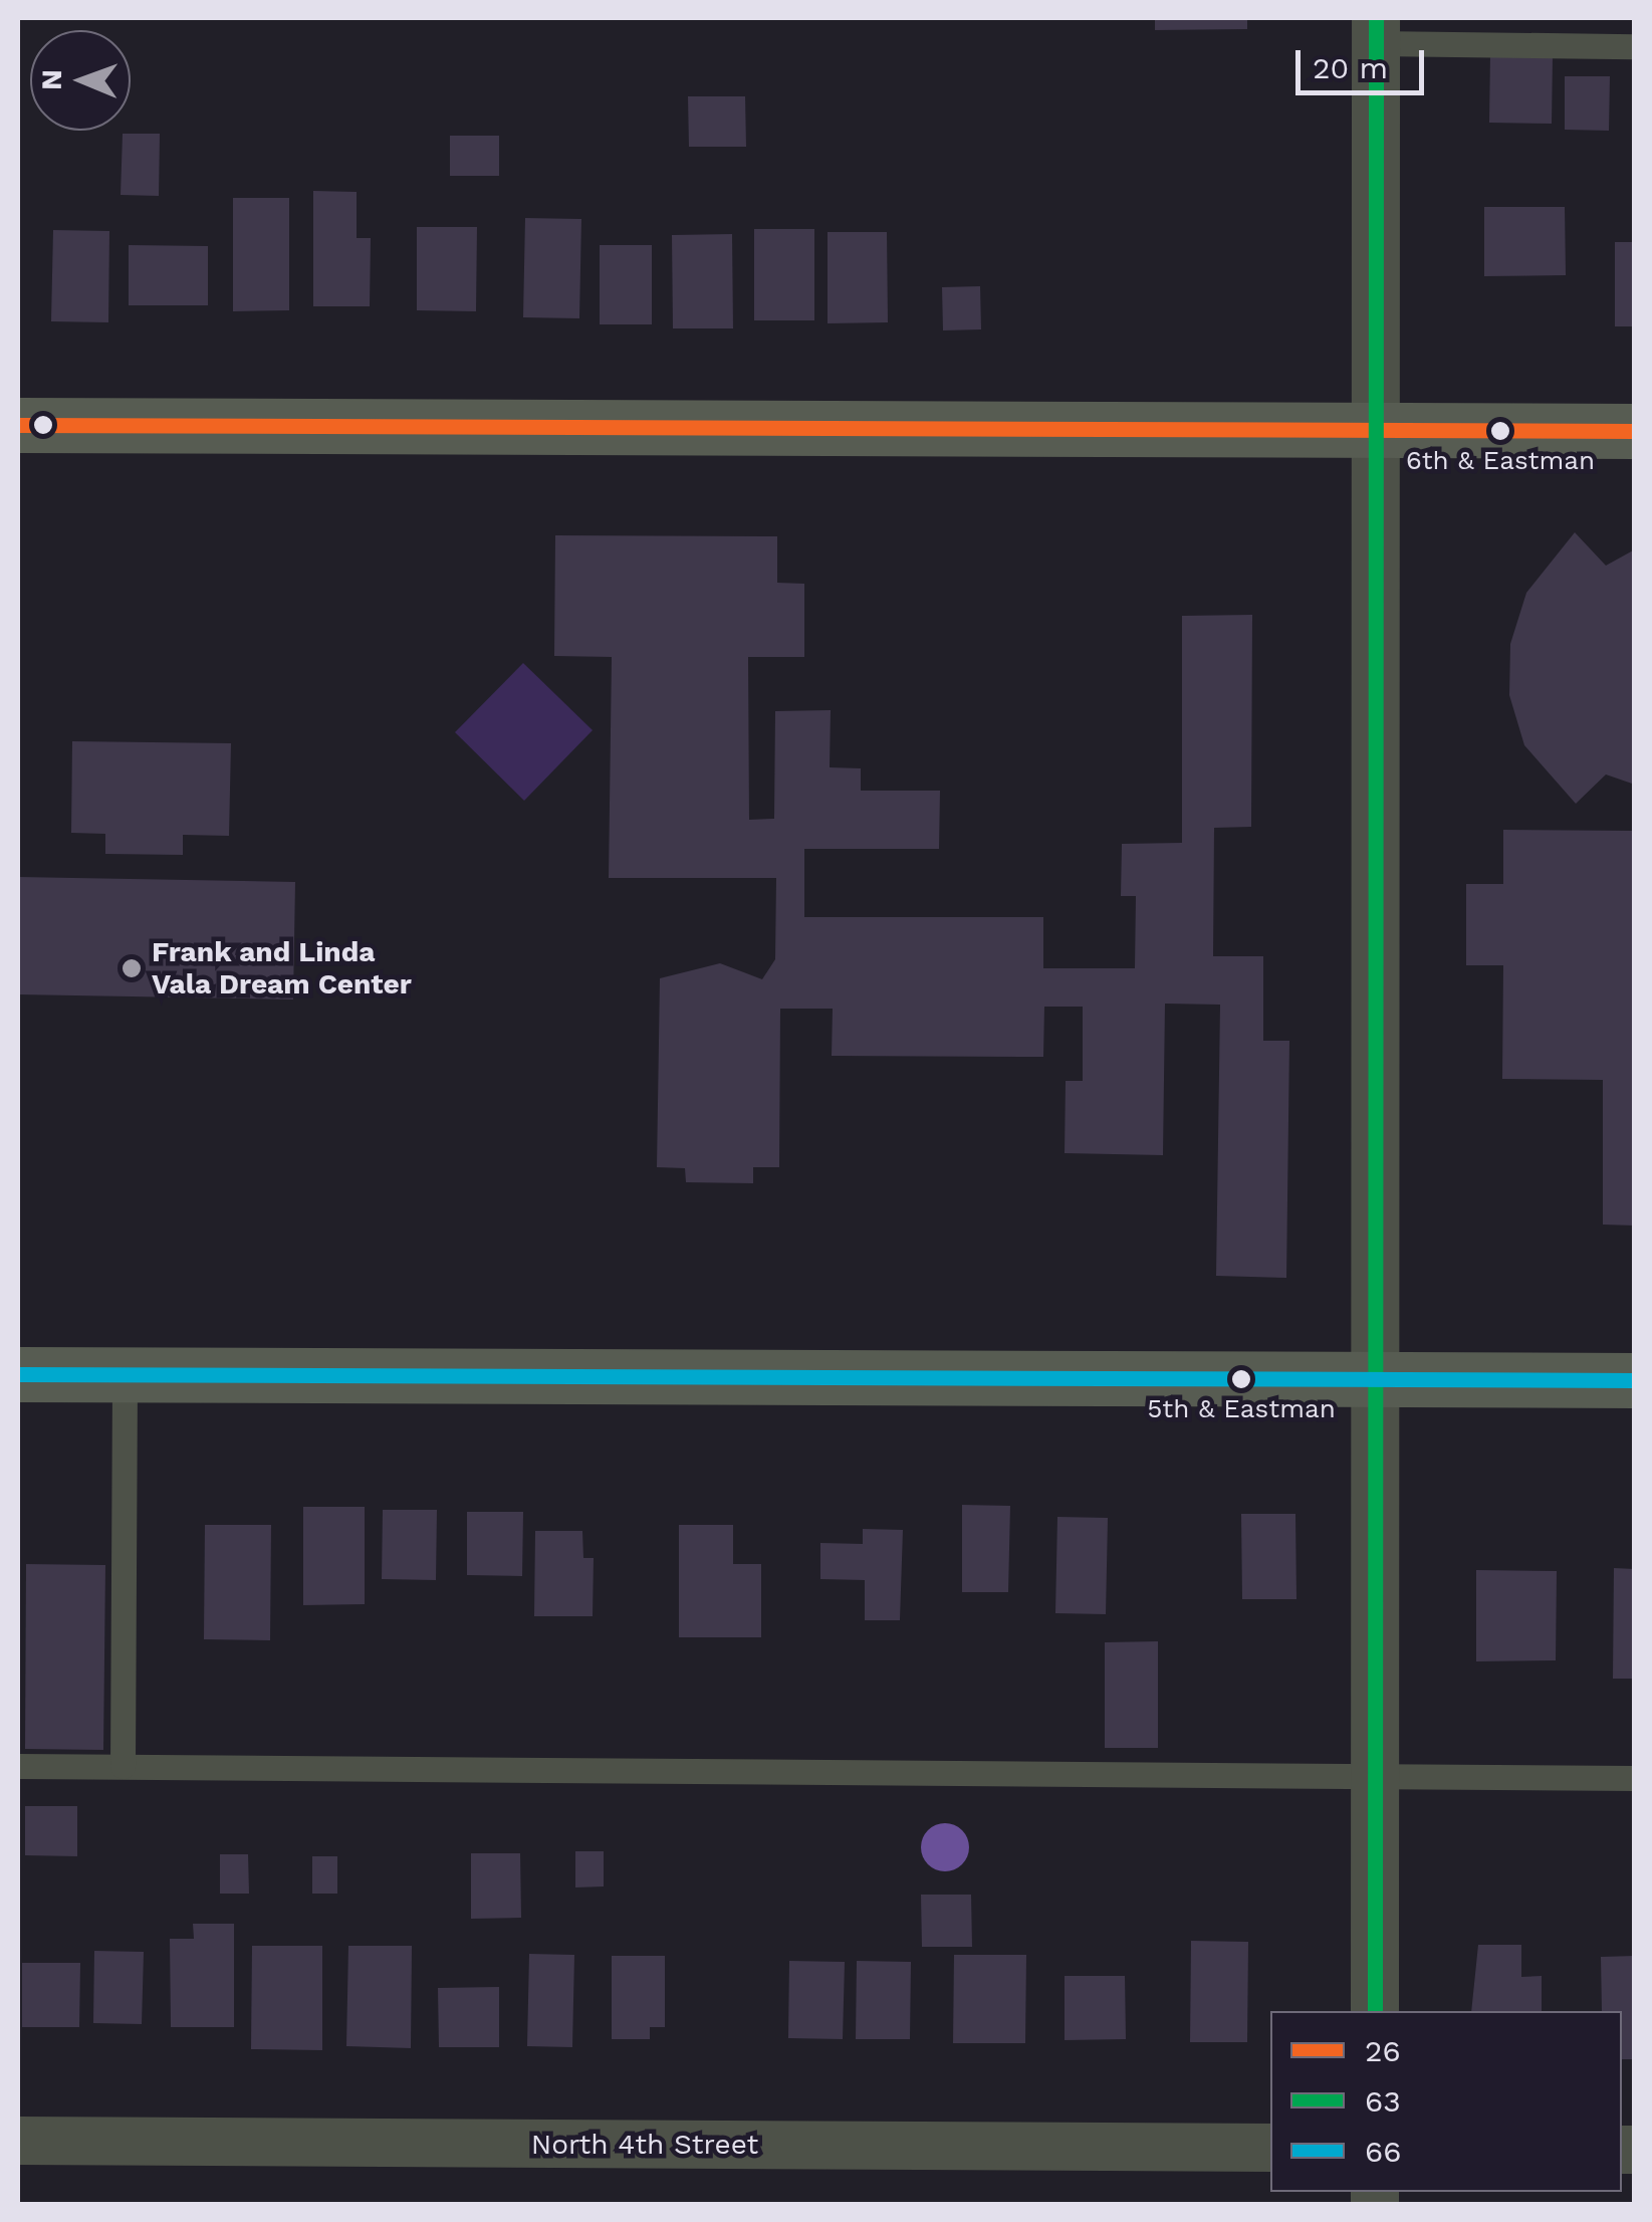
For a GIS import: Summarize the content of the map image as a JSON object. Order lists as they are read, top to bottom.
{
  "streets": {
    "street": ["North 4th Street"]
  },
  "places": ["6th & Eastman", "Frank and Linda Vala Dream Center", "5th & Eastman"],
  "lines": ["transit line 63", "transit line 26", "transit line 66"],
  "legend": ["26", "63", "66"],
  "scale_bar": "20 m",
  "north": "left"
}
